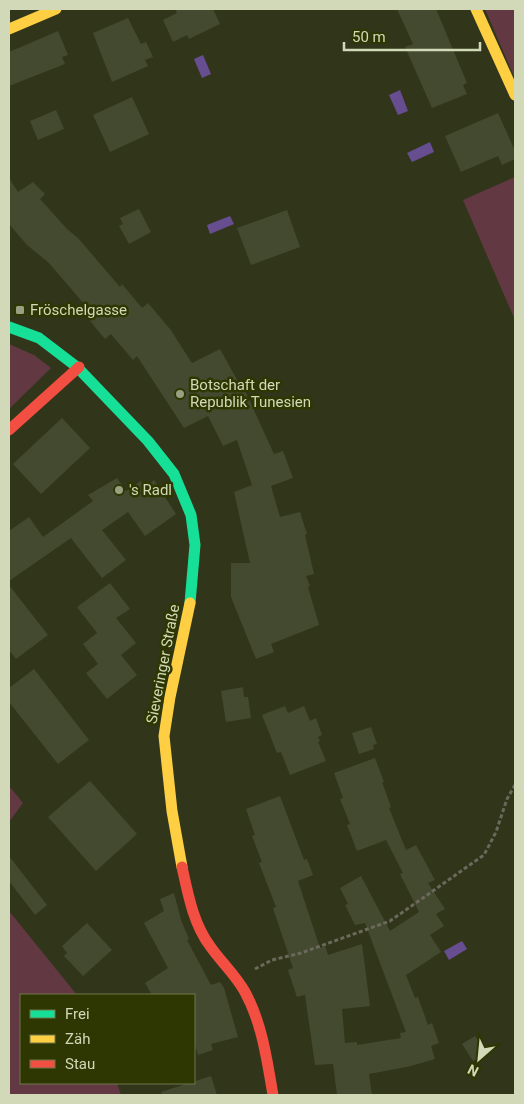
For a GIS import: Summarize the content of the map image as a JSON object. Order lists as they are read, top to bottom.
{
  "streets": {
    "main road": ["Sieveringer Straße"]
  },
  "places": {
    "transit": ["Fröschelgasse"],
    "other": ["Botschaft der Republik Tunesien", "'s Radl"]
  },
  "legend": ["Frei", "Zäh", "Stau"],
  "scale_bar": "50 m",
  "north": "bottom left"
}
